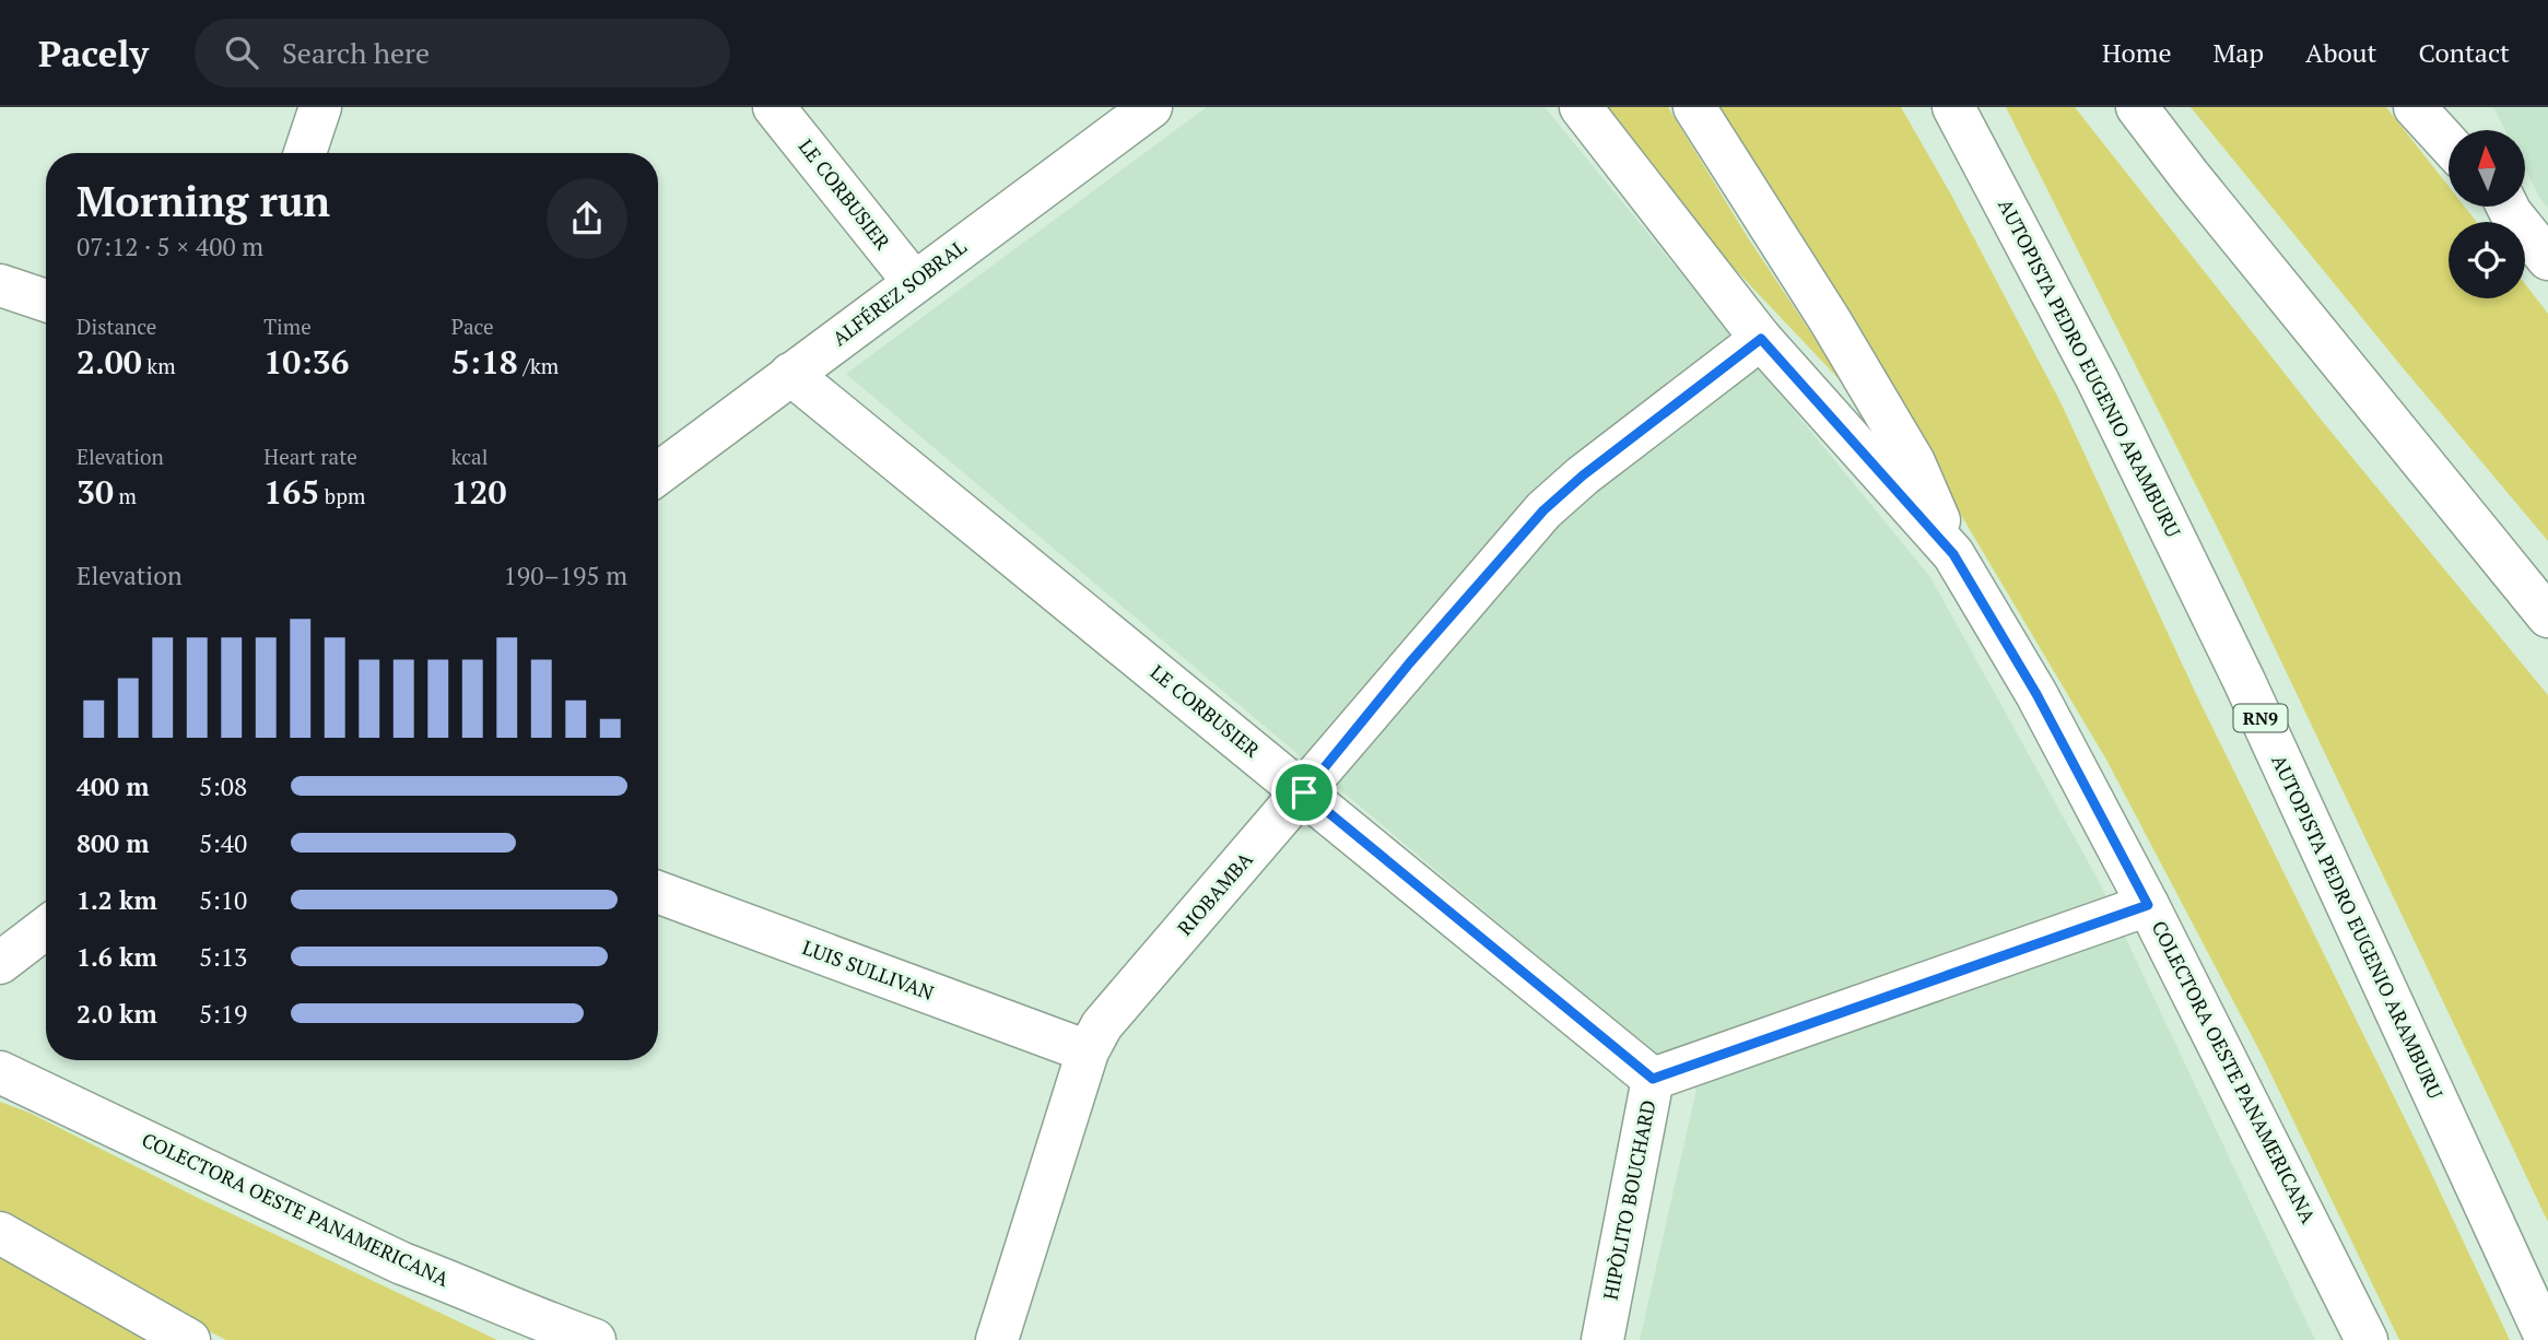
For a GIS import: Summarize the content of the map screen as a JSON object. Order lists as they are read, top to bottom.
{
  "streets": {
    "main road": [
      "LE CORBUSIER",
      "ALFÉREZ SOBRAL",
      "AUTOPISTA PEDRO EUGENIO ARAMBURU",
      "RN9",
      "RIOBAMBA",
      "LUIS SULLIVAN",
      "COLECTORA OESTE PANAMERICANA",
      "HIPÒLITO BOUCHARD"
    ]
  },
  "crossings": [
    ["LE CORBUSIER", "ALFÉREZ SOBRAL"],
    ["LE CORBUSIER", "RIOBAMBA"],
    ["LE CORBUSIER", "HIPÒLITO BOUCHARD"],
    ["RIOBAMBA", "LUIS SULLIVAN"],
    ["RIOBAMBA", "COLECTORA OESTE PANAMERICANA"],
    ["COLECTORA OESTE PANAMERICANA", "HIPÒLITO BOUCHARD"]
  ],
  "north": "top",
  "page": {
    "header": "Pacely",
    "search": "Search here",
    "nav": [
      "Home",
      "Map",
      "About",
      "Contact"
    ],
    "heading": ["Morning run", "07:12 · 5 × 400 m"],
    "stats": [
      ["Distance", "2.00 km"],
      ["Time", "10:36"],
      ["Pace", "5:18 /km"],
      ["Elevation", "30 m"],
      ["Heart rate", "165 bpm"],
      ["kcal", "120"]
    ],
    "chart": ["Elevation", "190–195 m"],
    "list": [
      {
        "name": "400 m",
        "note": "5:08"
      },
      {
        "name": "800 m",
        "note": "5:40"
      },
      {
        "name": "1.2 km",
        "note": "5:10"
      },
      {
        "name": "1.6 km",
        "note": "5:13"
      },
      {
        "name": "2.0 km",
        "note": "5:19"
      }
    ]
  }
}
